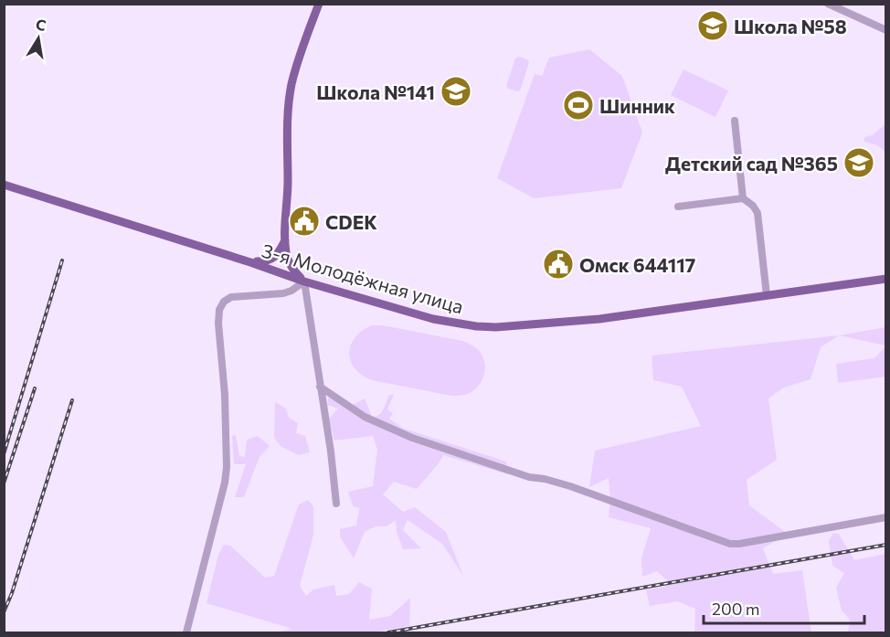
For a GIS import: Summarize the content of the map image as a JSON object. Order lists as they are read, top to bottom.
{
  "streets": {
    "main road": ["3-я Молодёжная улица"]
  },
  "places": {
    "school or university": ["Школа №58", "Школа №141", "Детский сад №365"],
    "sports": ["Шинник"],
    "public building": ["CDEK", "Омск 644117"]
  },
  "scale_bar": "200 m",
  "north": "top"
}
